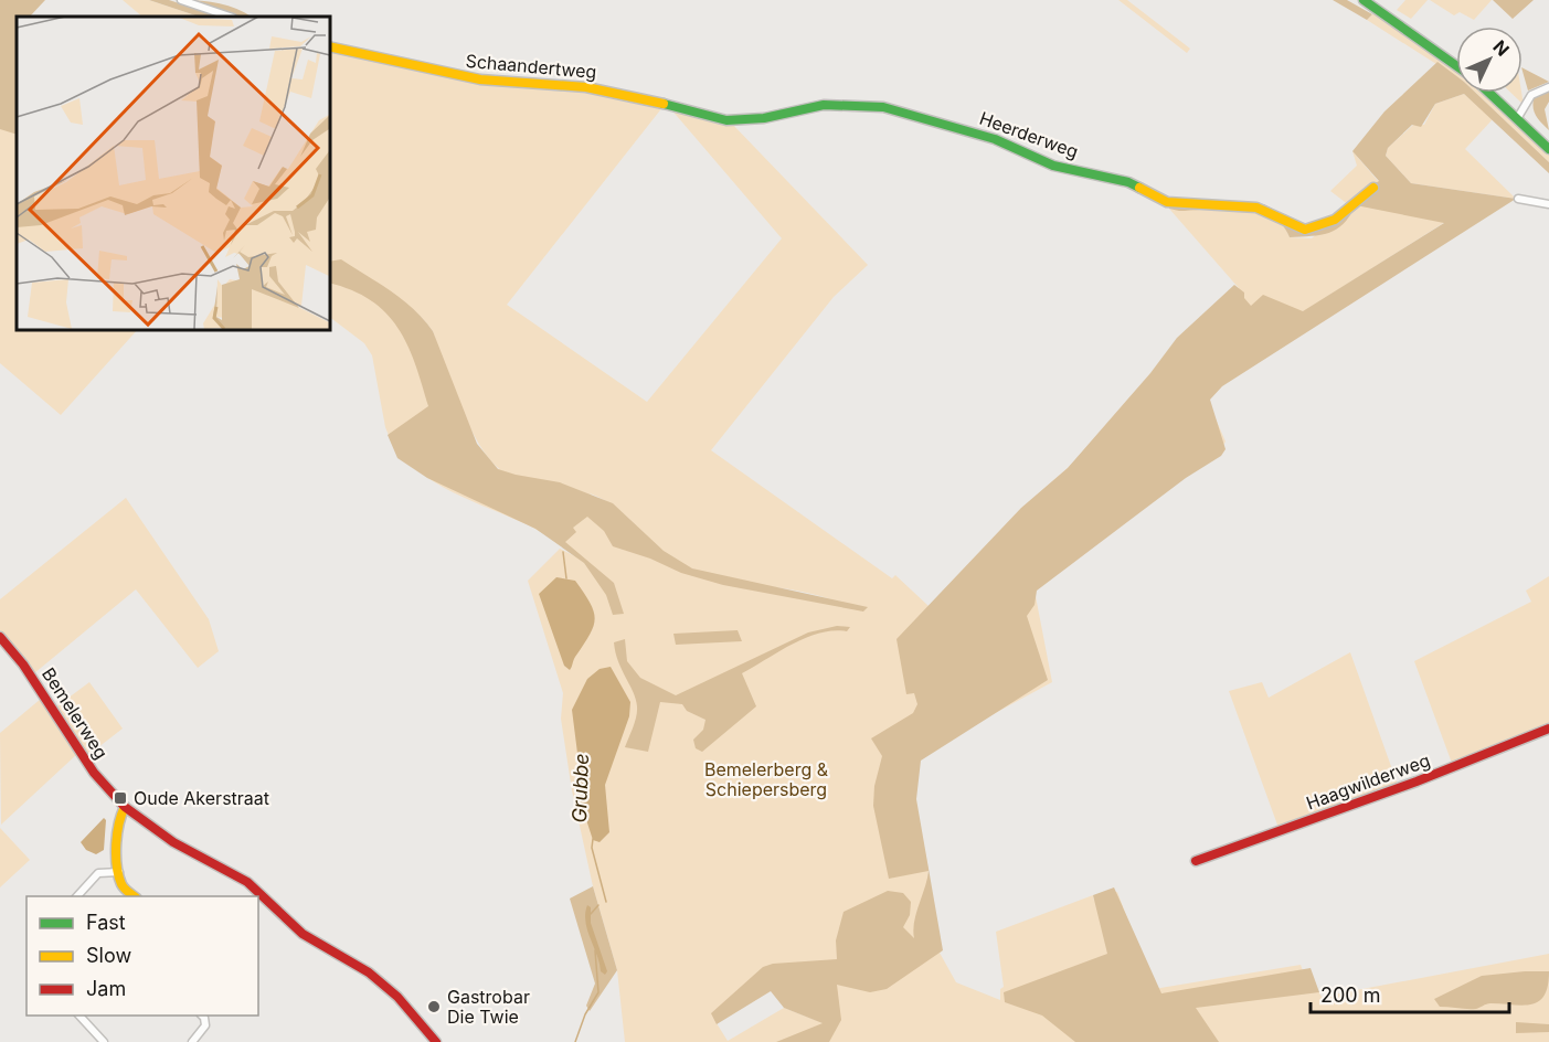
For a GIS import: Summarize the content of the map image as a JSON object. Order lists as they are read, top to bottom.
{
  "streets": {
    "street": [
      "Schaandertweg",
      "Heerderweg",
      "Bemelerweg",
      "Haagwilderweg"
    ]
  },
  "crossings": [
    ["Schaandertweg", "Heerderweg"]
  ],
  "water": ["Grubbe"],
  "parks": ["Bemelerberg & Schiepersberg"],
  "places": {
    "transit": ["Oude Akerstraat"],
    "other": ["Gastrobar Die Twie"]
  },
  "legend": ["Fast", "Slow", "Jam"],
  "scale_bar": "200 m",
  "north": "top right"
}
